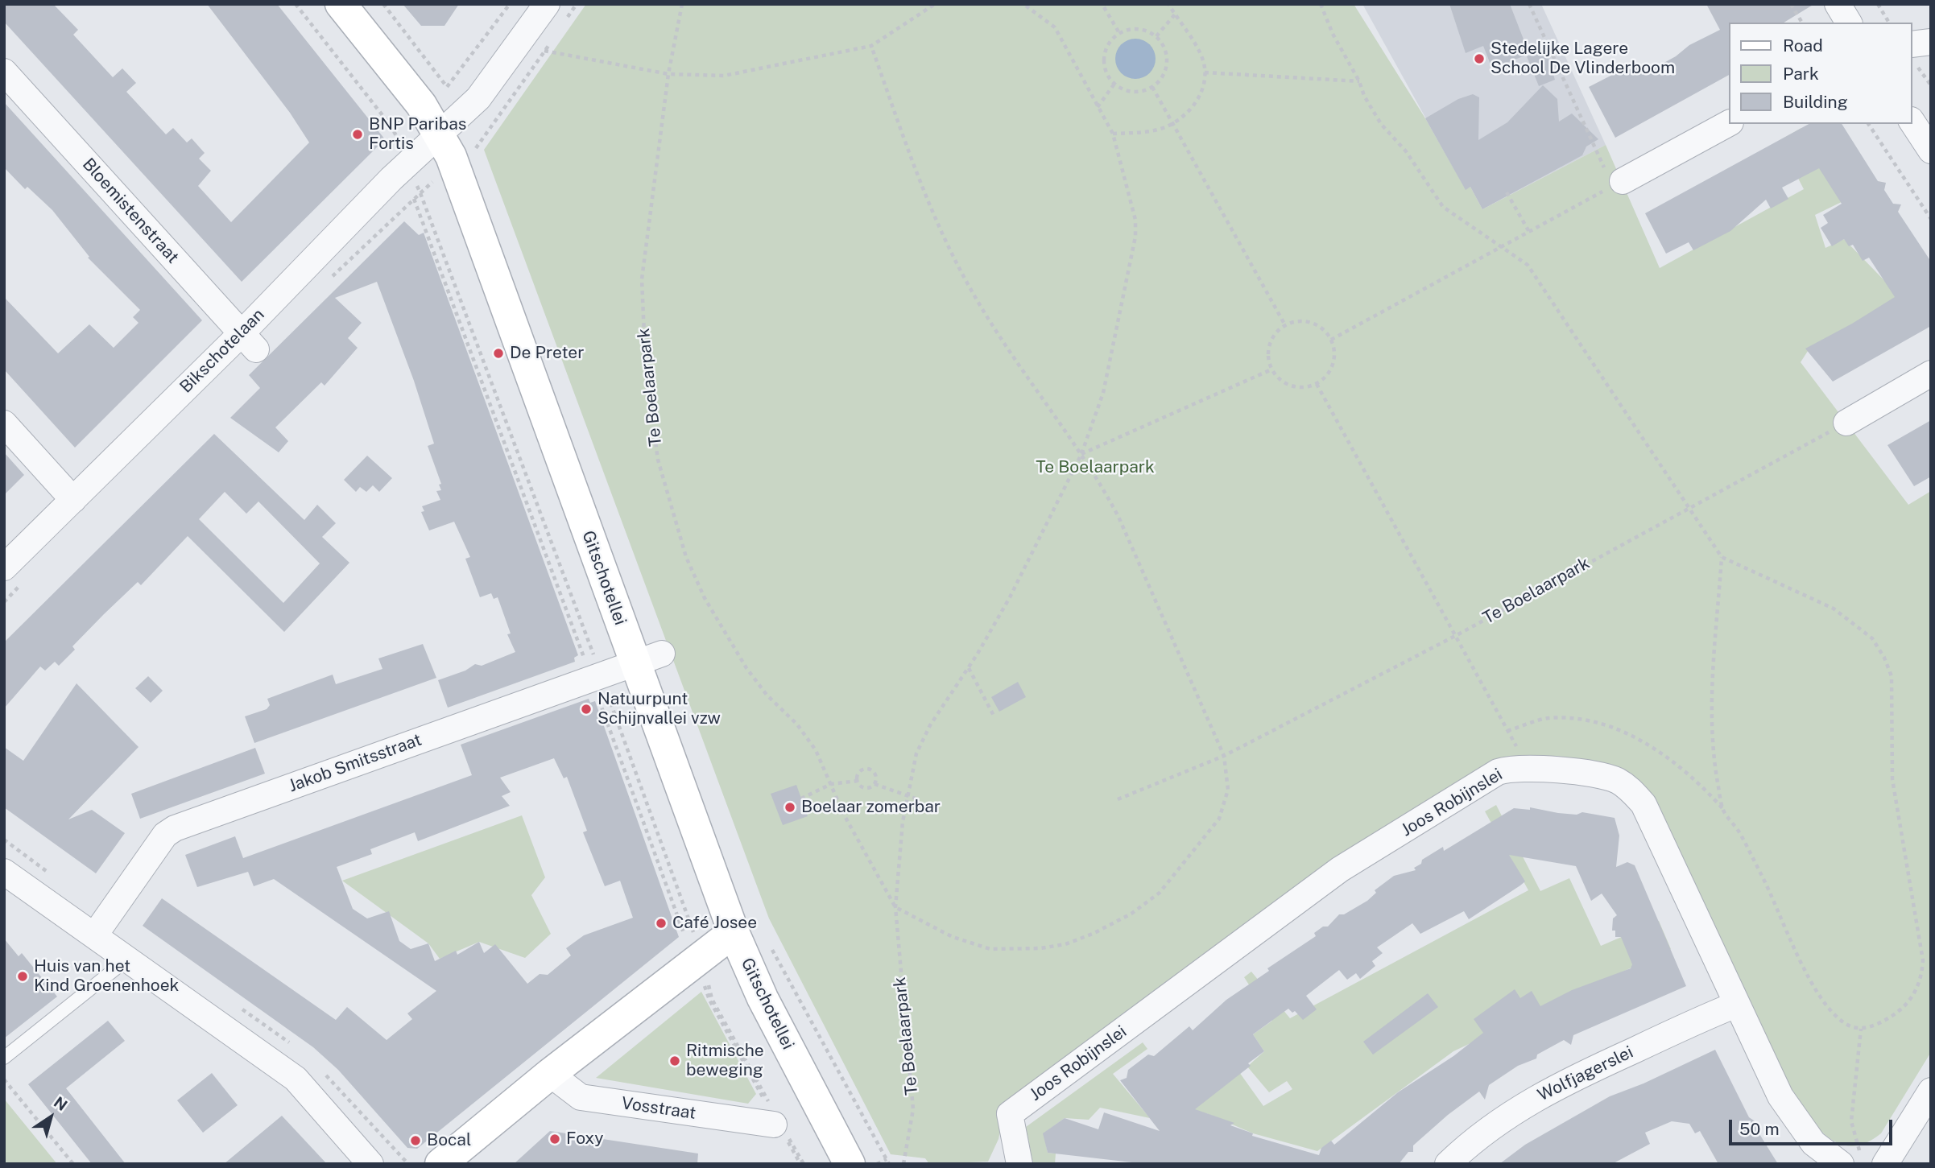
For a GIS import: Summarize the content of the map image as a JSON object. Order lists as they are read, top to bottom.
{
  "streets": {
    "street": [
      "Bloemistenstraat",
      "Bikschotelaan",
      "Gitschotellei",
      "Jakob Smitsstraat",
      "Joos Robijnslei",
      "Wolfjagerslei",
      "Vosstraat"
    ],
    "path": ["Te Boelaarpark"]
  },
  "crossings": [
    ["Bloemistenstraat", "Bikschotelaan"],
    ["Bikschotelaan", "Gitschotellei"],
    ["Gitschotellei", "Jakob Smitsstraat"],
    ["Joos Robijnslei", "Wolfjagerslei"]
  ],
  "parks": ["Te Boelaarpark"],
  "places": [
    "Stedelijke Lagere School De Vlinderboom",
    "BNP Paribas Fortis",
    "De Preter",
    "Natuurpunt Schijnvallei vzw",
    "Boelaar zomerbar",
    "Café Josee",
    "Huis van het Kind Groenenhoek",
    "Ritmische beweging",
    "Foxy",
    "Bocal"
  ],
  "legend": ["Road", "Park", "Building"],
  "scale_bar": "50 m",
  "north": "top right"
}
